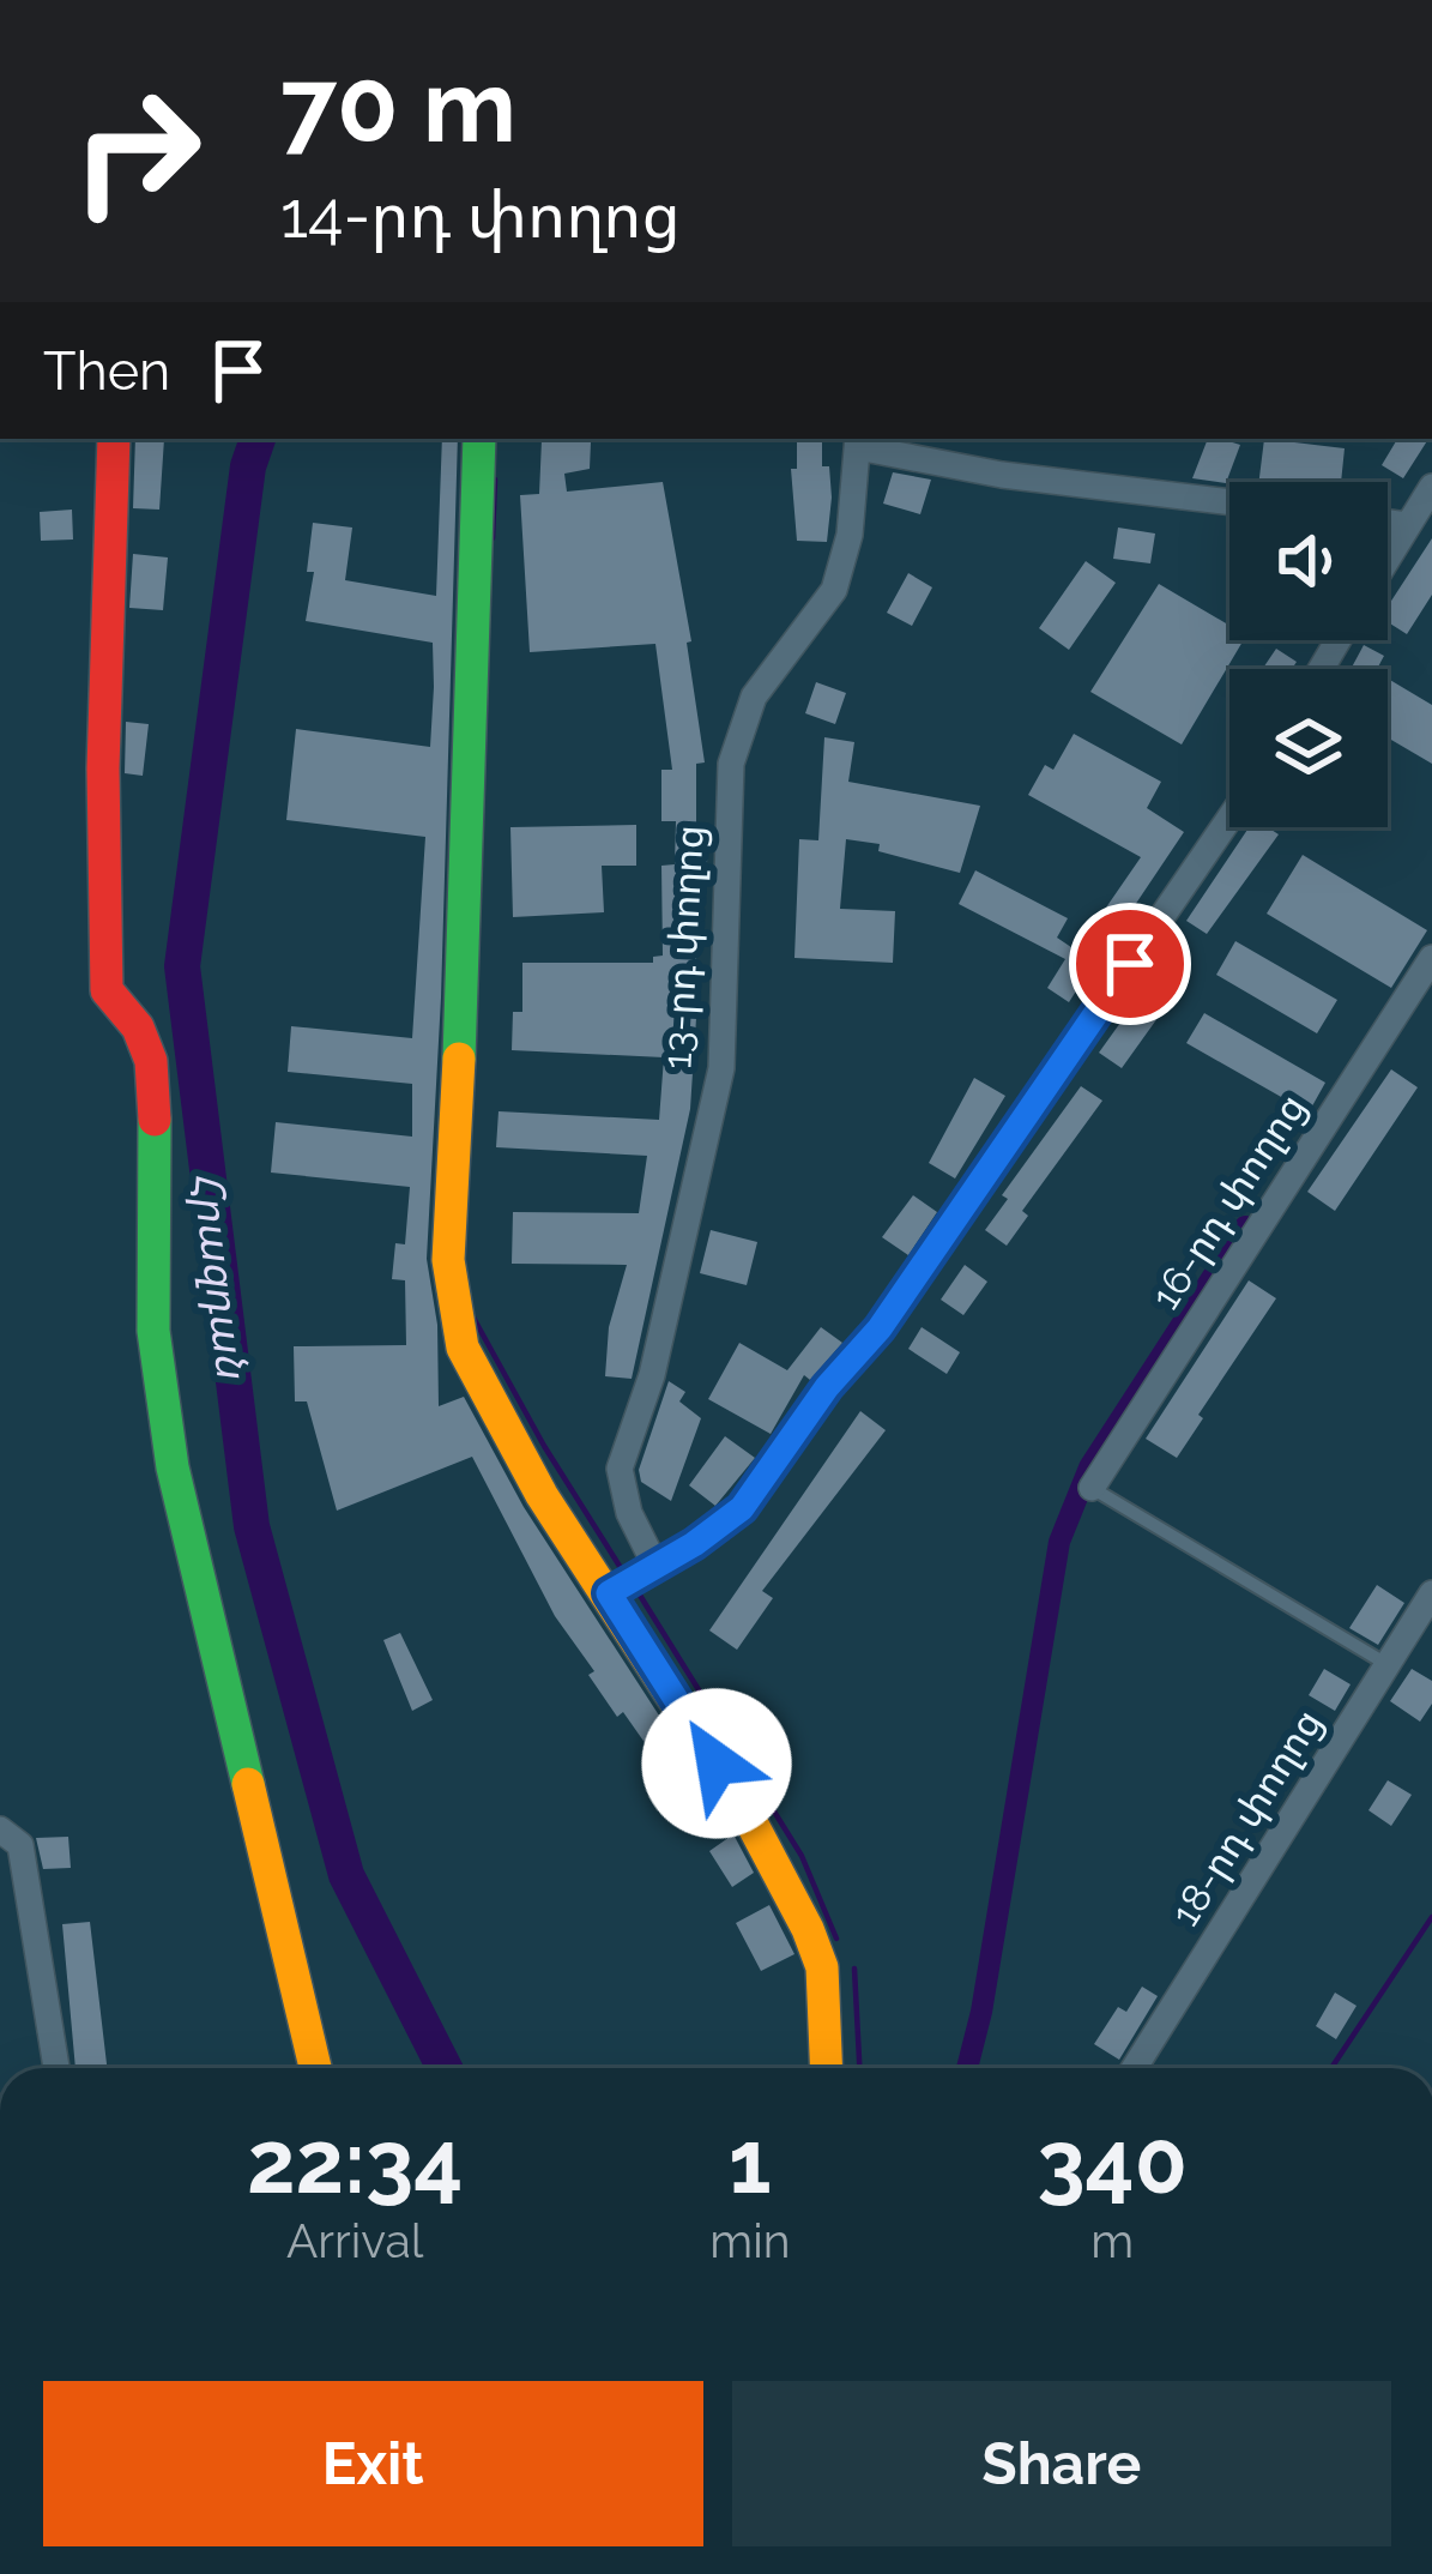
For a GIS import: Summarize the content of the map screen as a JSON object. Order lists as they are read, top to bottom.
{
  "streets": {
    "street": ["13-րդ փողոց", "16-րդ փողոց", "18-րդ փողոց"]
  },
  "water": ["Հրազդան"],
  "page": {
    "turn": ["70 m", "14-րդ փողոց"],
    "then": "Then",
    "eta": [
      "22:34",
      "Arrival",
      "1",
      "min",
      "340",
      "m"
    ],
    "buttons": ["Exit", "Share"]
  }
}
